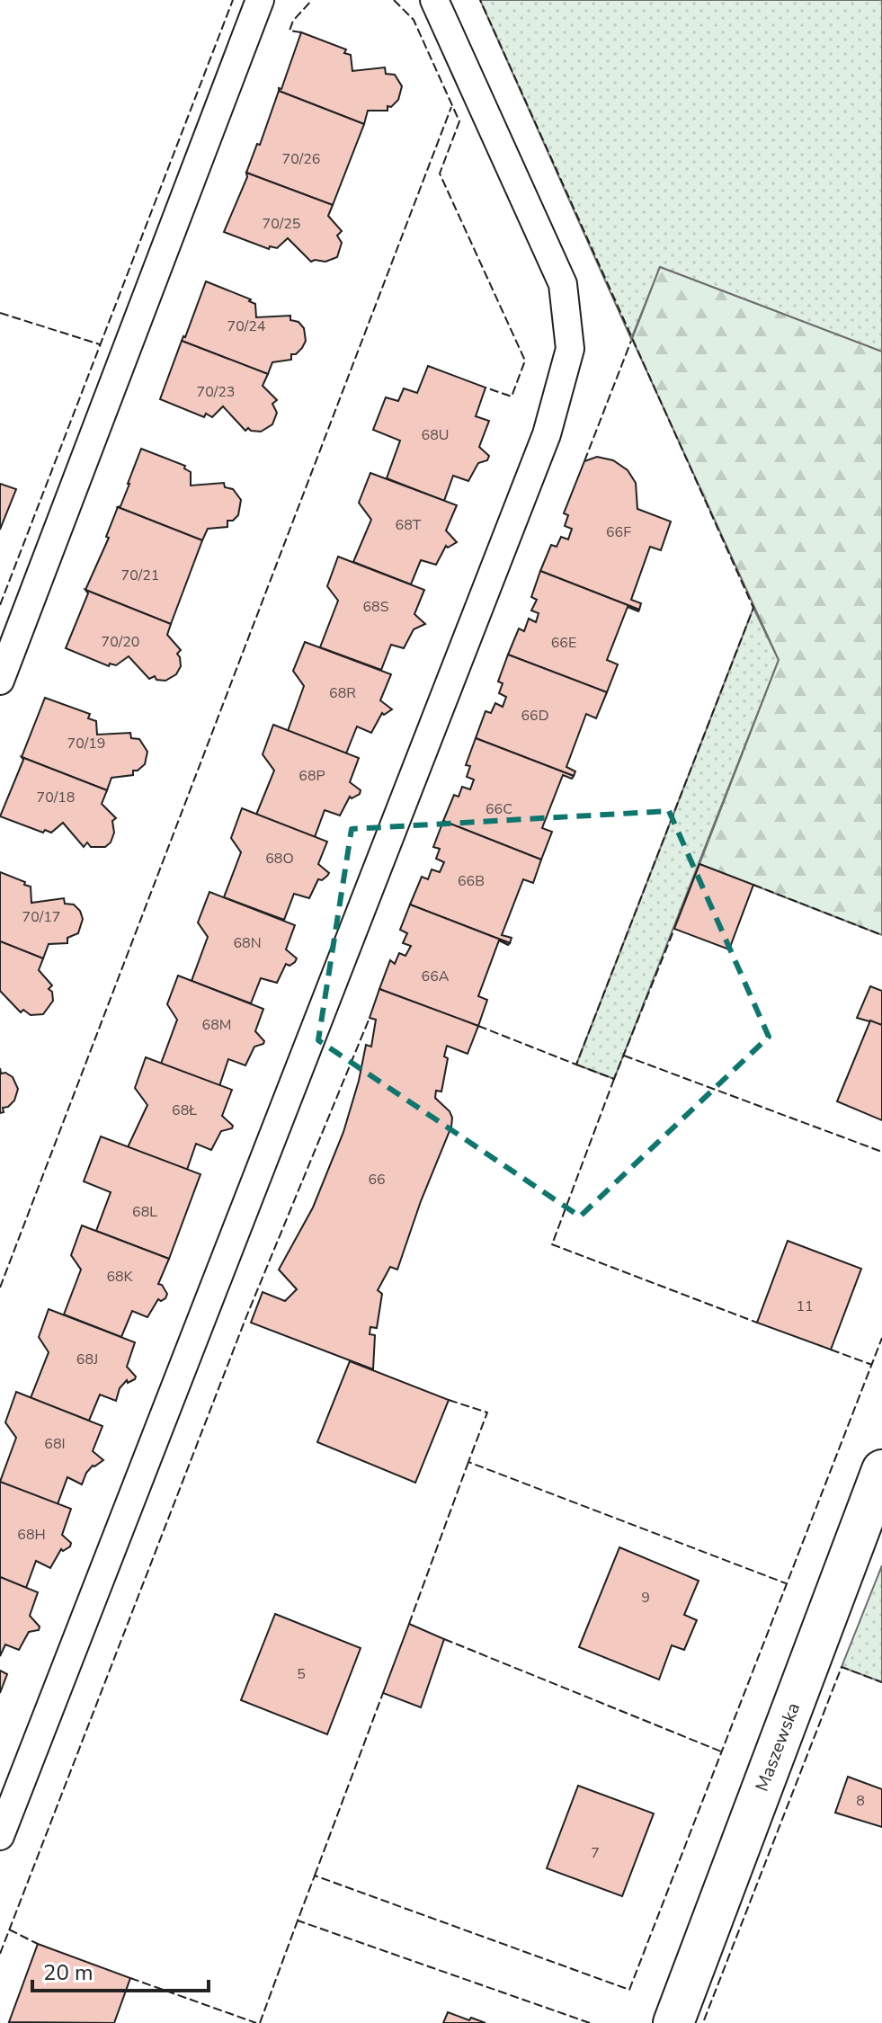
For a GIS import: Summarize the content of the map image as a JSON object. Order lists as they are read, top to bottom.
{
  "streets": {
    "street": ["Maszewska"]
  },
  "house_numbers": [
    "70/26",
    "70/25",
    "70/24",
    "70/23",
    "68U",
    "68T",
    "66F",
    "70/21",
    "68S",
    "70/20",
    "66E",
    "68R",
    "66D",
    "70/19",
    "68P",
    "70/18",
    "66C",
    "68O",
    "66B",
    "70/17",
    "68N",
    "66A",
    "68M",
    "68Ł",
    "66",
    "68L",
    "68K",
    "11",
    "68J",
    "68I",
    "68H",
    "9",
    "5",
    "8",
    "7"
  ],
  "scale_bar": "20 m"
}
